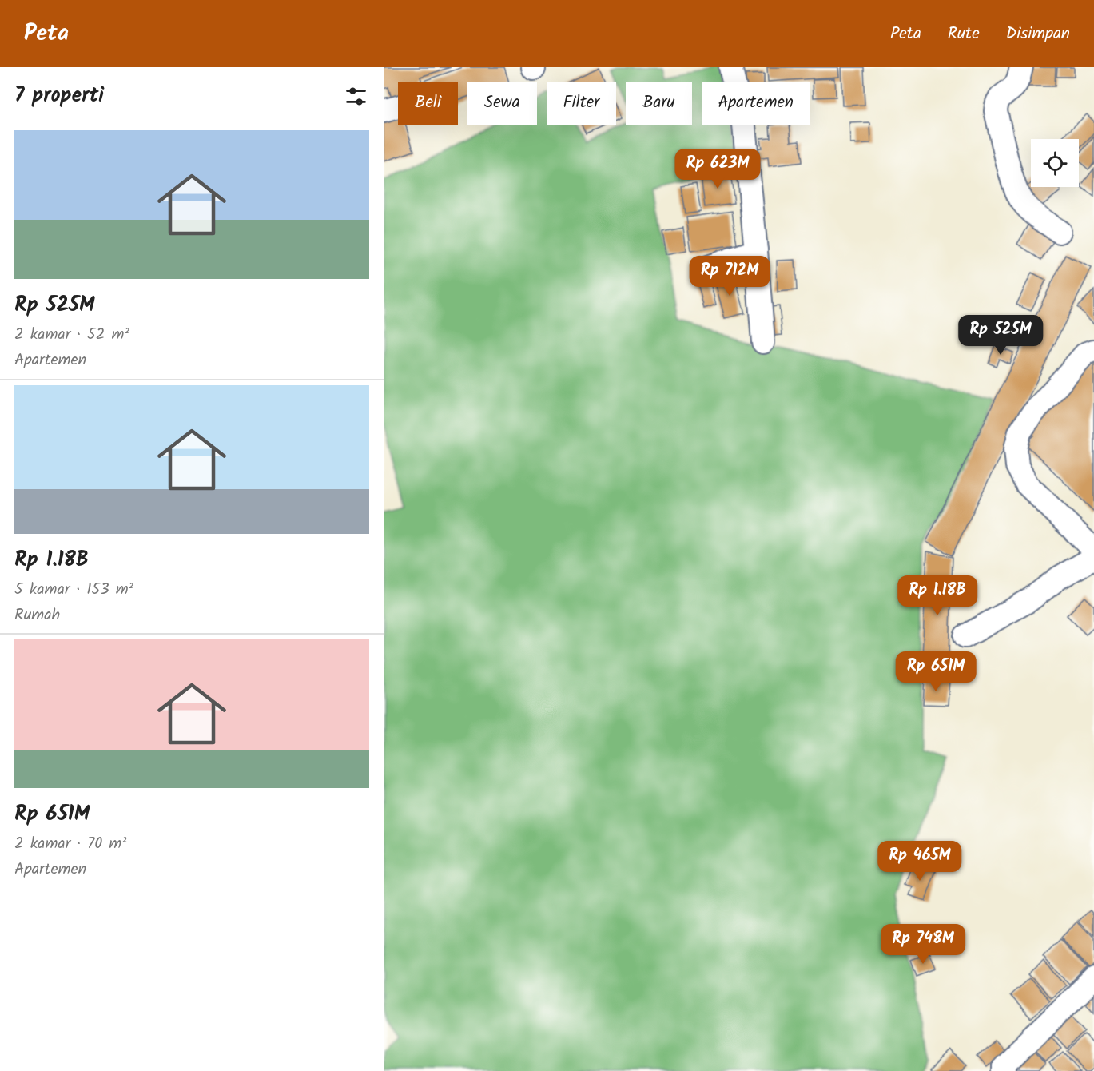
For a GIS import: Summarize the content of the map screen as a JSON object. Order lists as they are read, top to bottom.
{
  "page": {
    "header": "Peta",
    "nav": ["Peta", "Rute", "Disimpan"],
    "heading": "7 properti",
    "chip": [
      "Beli",
      "Sewa",
      "Filter",
      "Baru",
      "Apartemen"
    ],
    "list": [
      {
        "name": "Rp 525M",
        "note": "2 kamar · 52 m² · Apartemen"
      },
      {
        "name": "Rp 1.18B",
        "note": "5 kamar · 153 m² · Rumah"
      },
      {
        "name": "Rp 651M",
        "note": "2 kamar · 70 m² · Apartemen"
      }
    ],
    "price": [
      "Rp 623M",
      "Rp 712M",
      "Rp 525M",
      "Rp 1.18B",
      "Rp 651M",
      "Rp 465M",
      "Rp 748M"
    ]
  }
}
